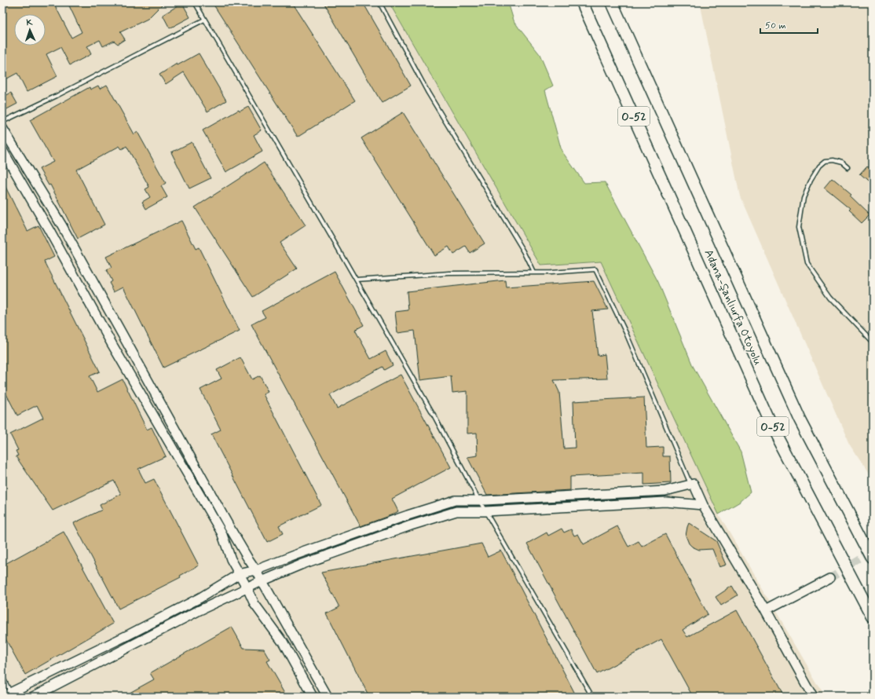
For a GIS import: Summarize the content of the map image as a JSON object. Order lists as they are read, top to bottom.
{
  "streets": {
    "highway": ["O-52", "Adana-Şanlıurfa Otoyolu"]
  },
  "scale_bar": "50 m",
  "north": "top"
}
